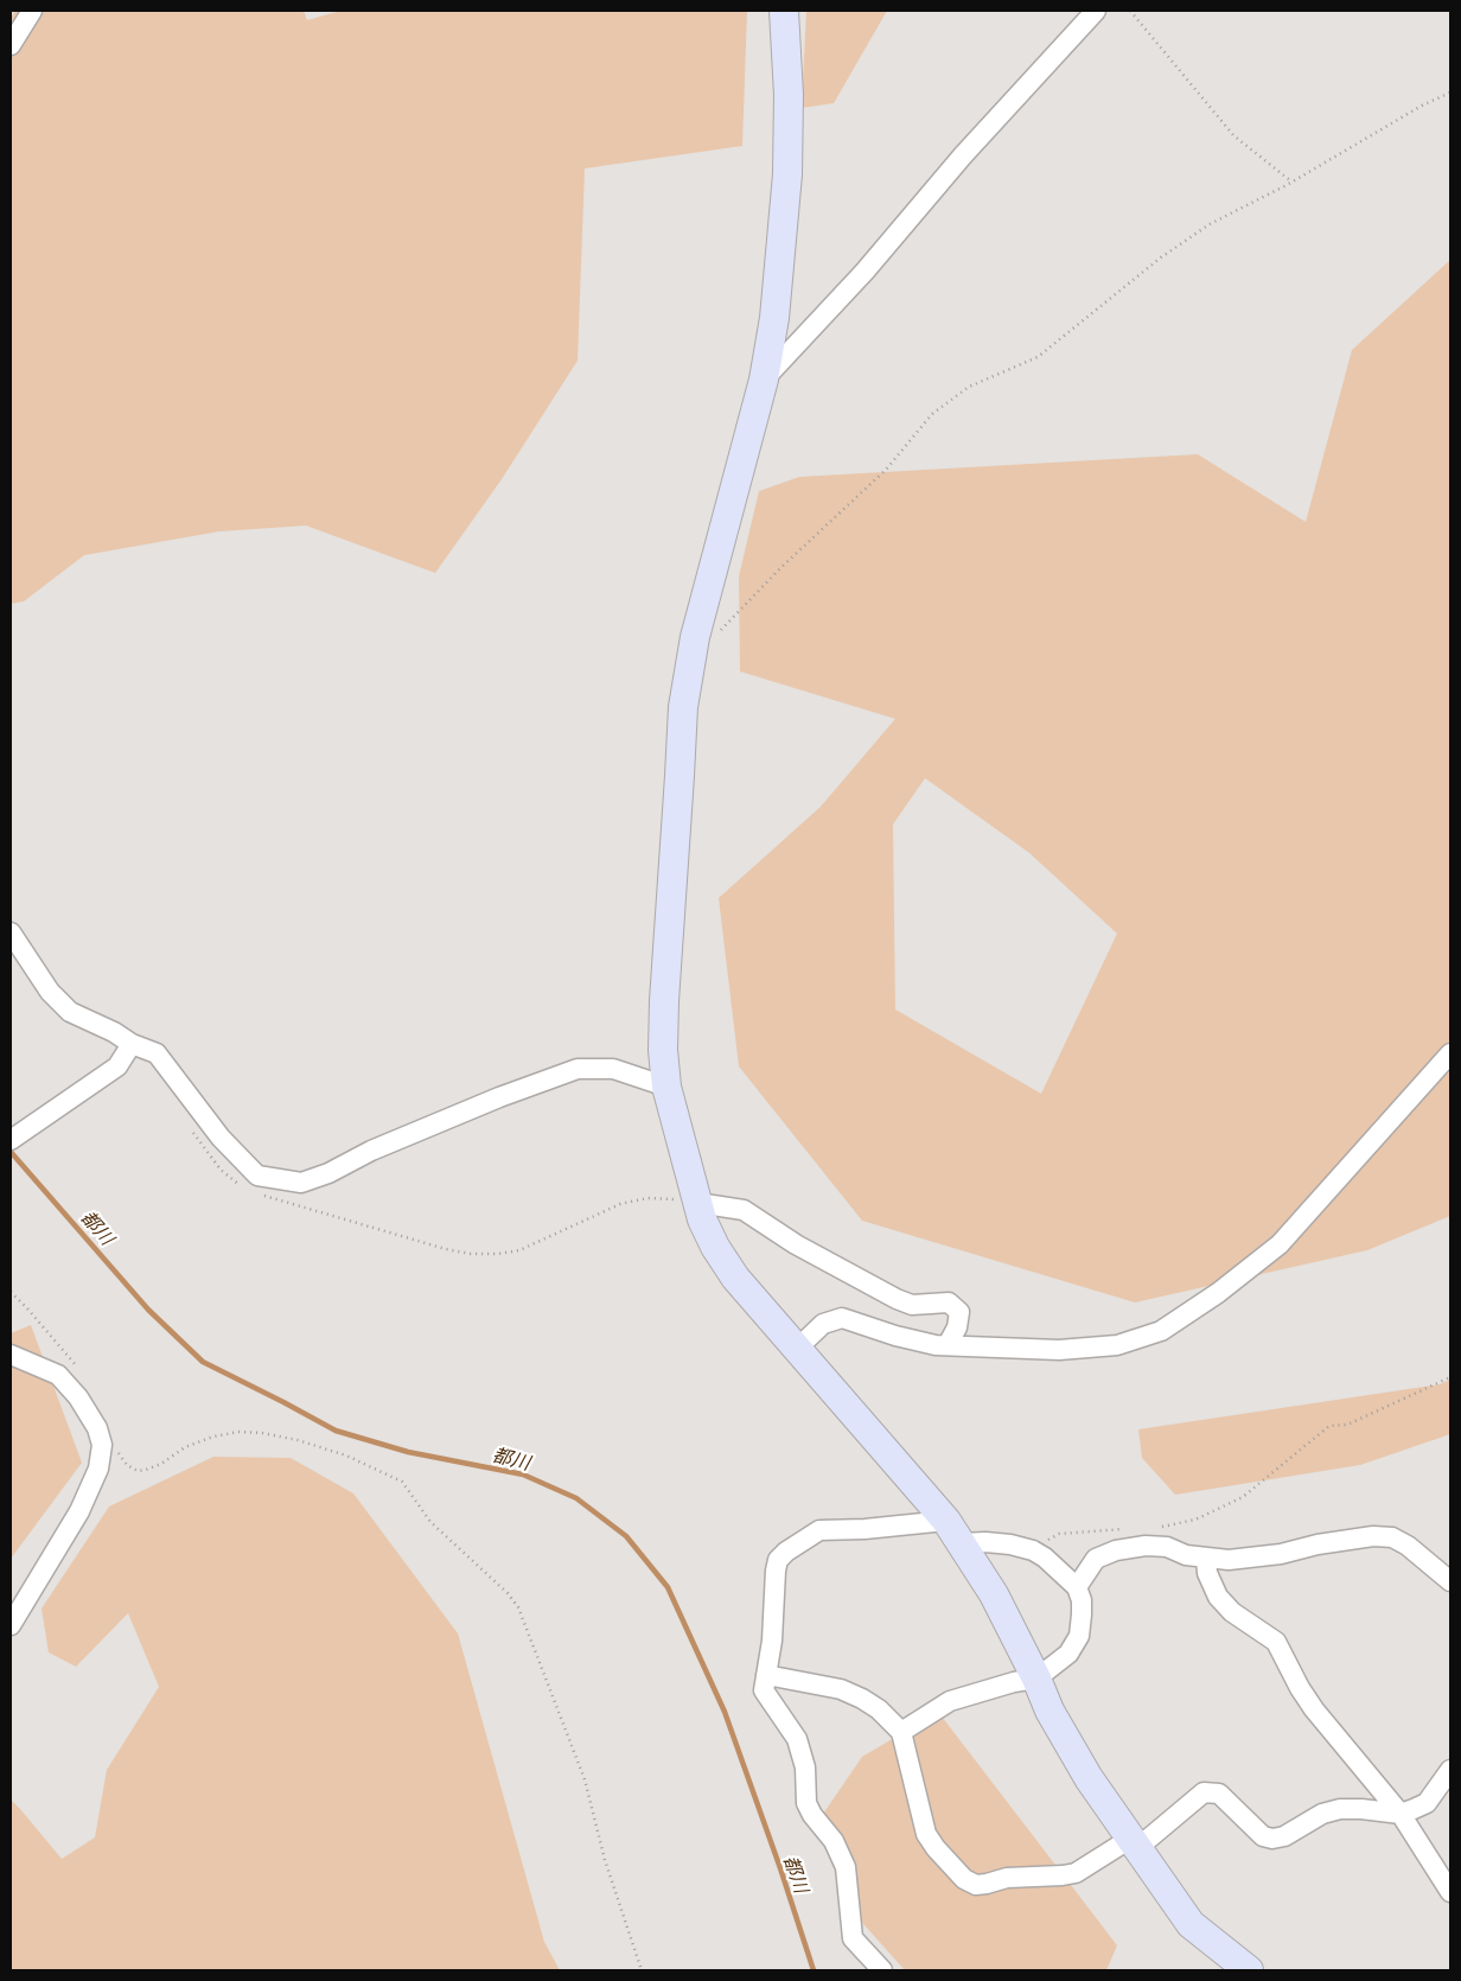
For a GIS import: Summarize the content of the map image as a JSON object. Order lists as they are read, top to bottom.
{
  "water": ["都川"]
}
